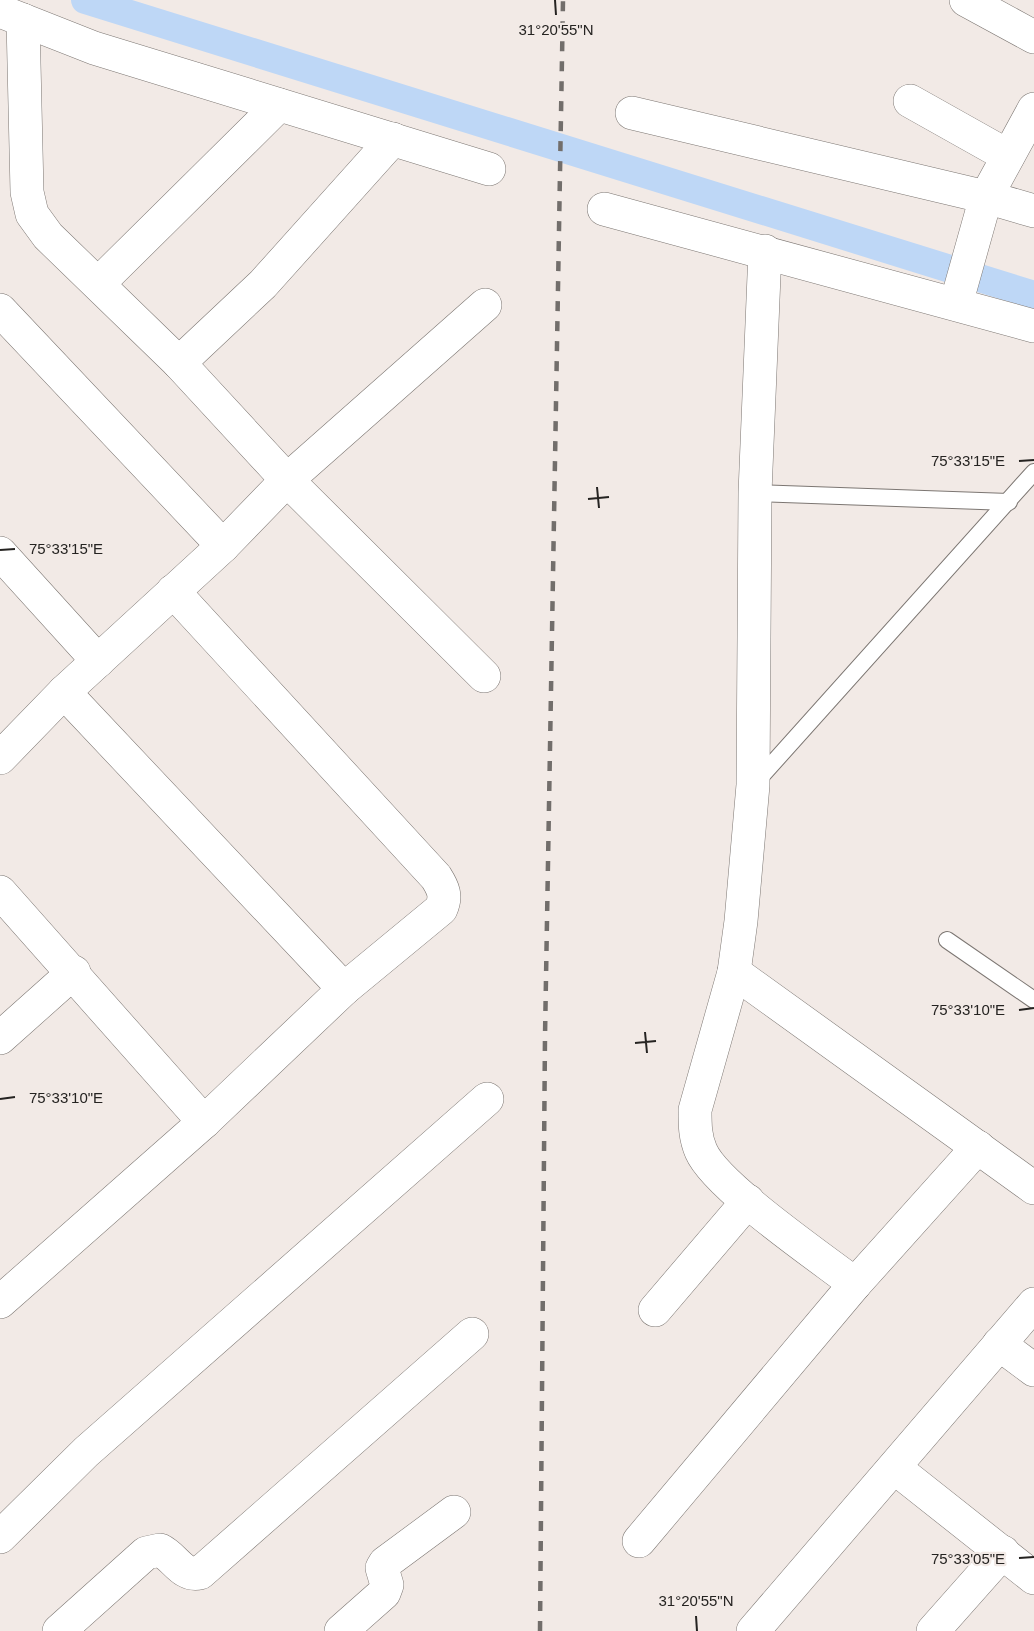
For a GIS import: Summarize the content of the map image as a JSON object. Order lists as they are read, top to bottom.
{
  "coordinates": [
    "31°20'55\"N",
    "75°33'15\"E",
    "75°33'10\"E",
    "75°33'05\"E"
  ]
}
